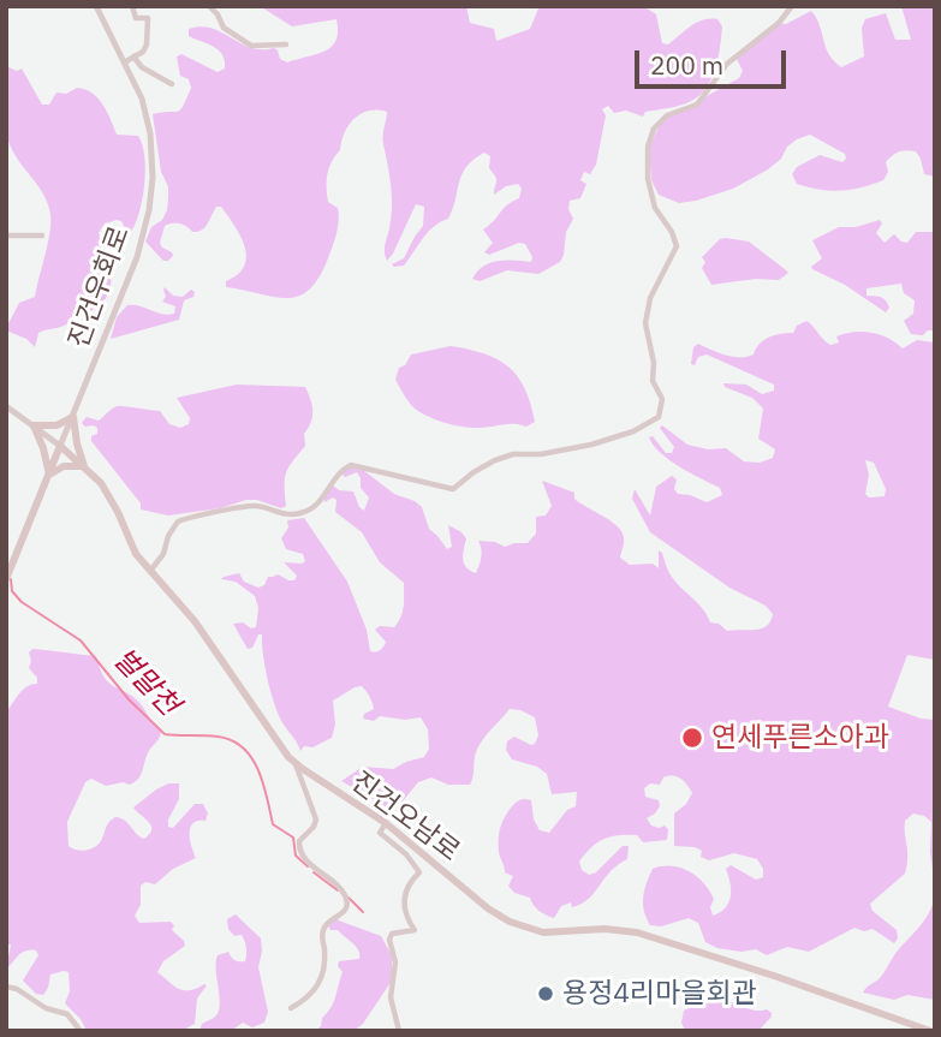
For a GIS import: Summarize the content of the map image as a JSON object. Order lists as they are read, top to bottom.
{
  "streets": {
    "main road": ["진건우회로", "진건오남로"]
  },
  "crossings": [
    ["진건우회로", "진건오남로"]
  ],
  "water": ["벌말천"],
  "places": ["연세푸른소아과", "용정4리마을회관"],
  "scale_bar": "200 m"
}
